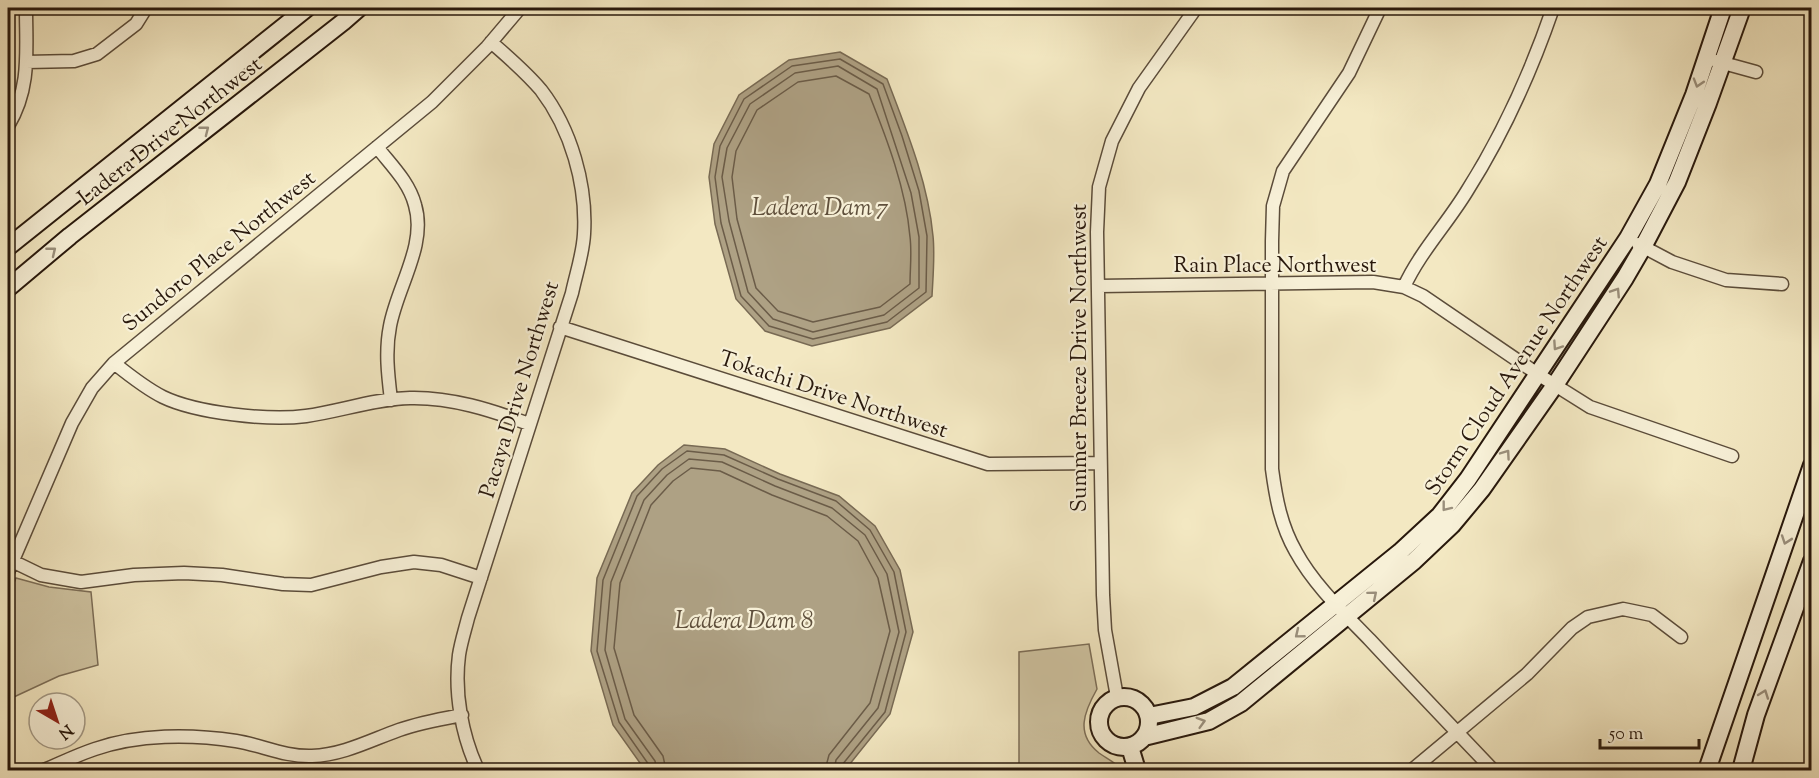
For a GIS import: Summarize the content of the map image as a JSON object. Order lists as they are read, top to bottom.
{
  "streets": {
    "street": [
      "Ladera Drive Northwest",
      "Sundoro Place Northwest",
      "Rain Place Northwest",
      "Summer Breeze Drive Northwest",
      "Storm Cloud Avenue Northwest",
      "Pacaya Drive Northwest",
      "Tokachi Drive Northwest"
    ]
  },
  "crossings": [
    ["Sundoro Place Northwest", "Pacaya Drive Northwest"],
    ["Rain Place Northwest", "Summer Breeze Drive Northwest"],
    ["Rain Place Northwest", "Storm Cloud Avenue Northwest"],
    ["Summer Breeze Drive Northwest", "Storm Cloud Avenue Northwest"],
    ["Summer Breeze Drive Northwest", "Tokachi Drive Northwest"],
    ["Pacaya Drive Northwest", "Tokachi Drive Northwest"]
  ],
  "water": ["Ladera Dam 7", "Ladera Dam 8"],
  "scale_bar": "50 m",
  "north": "bottom right"
}
